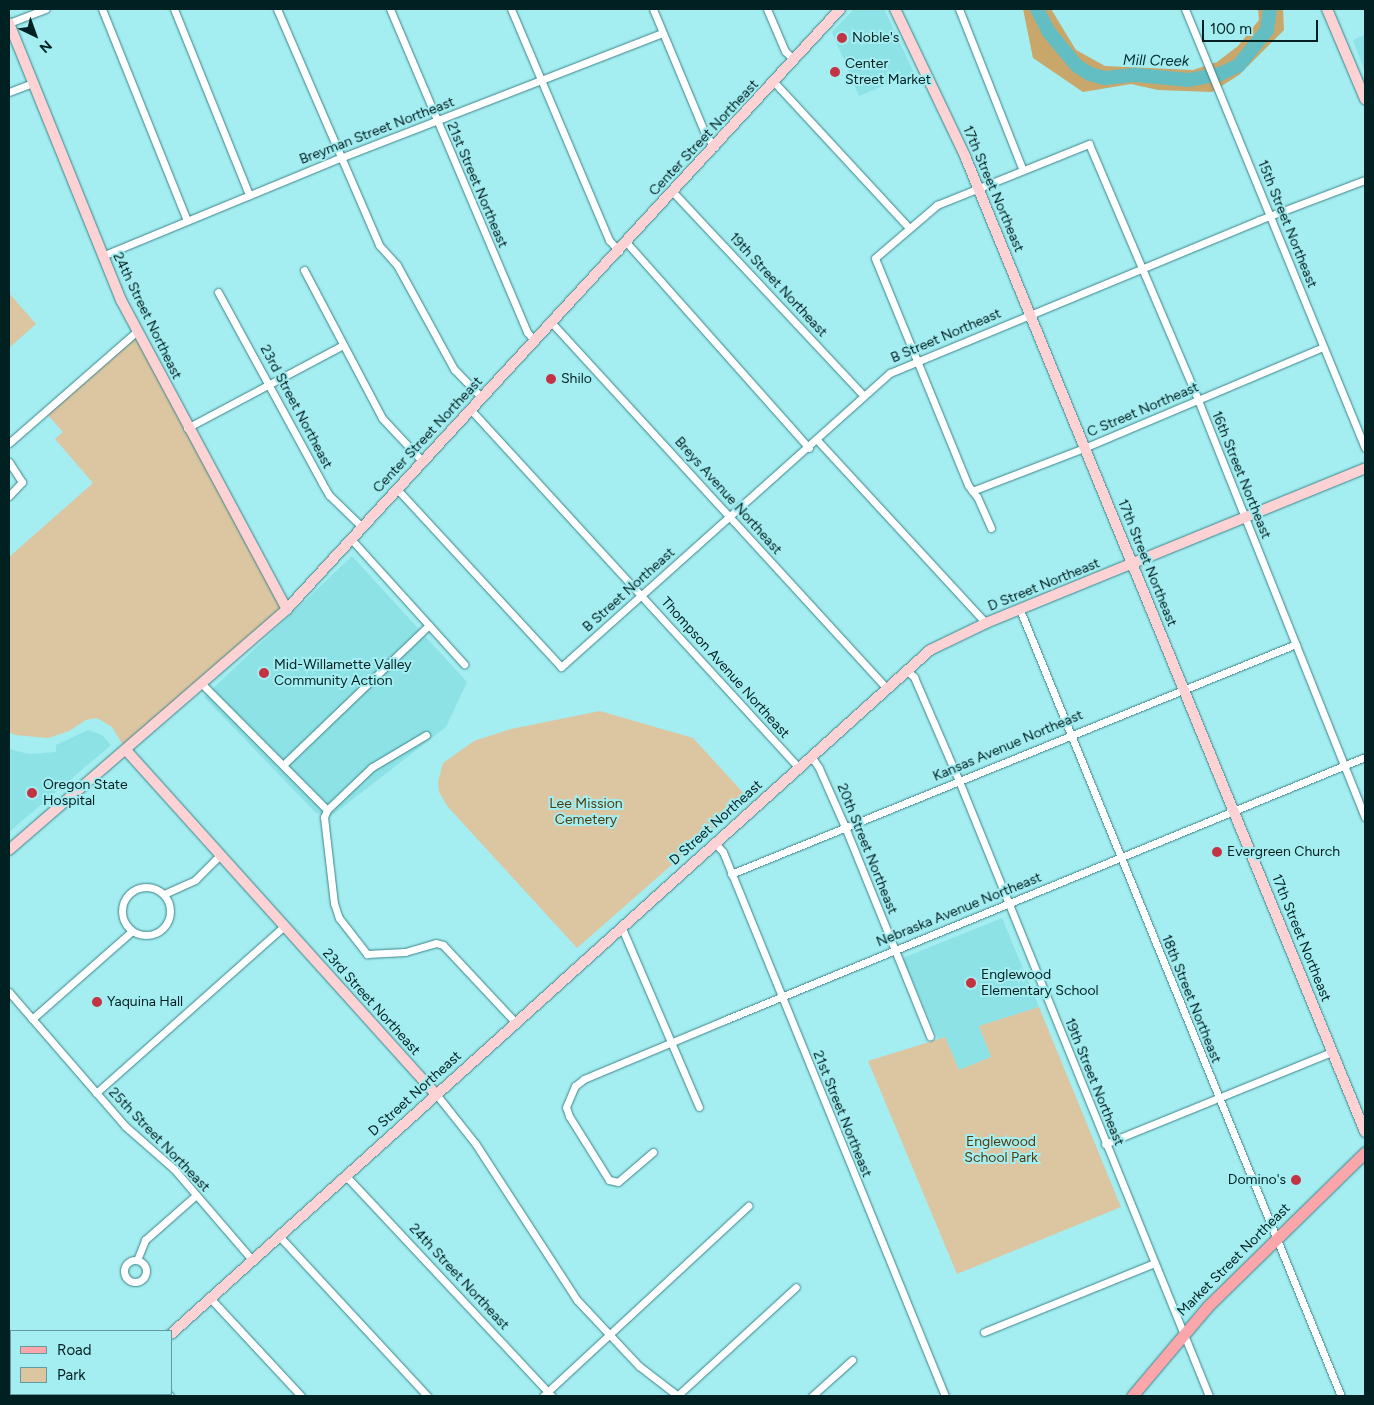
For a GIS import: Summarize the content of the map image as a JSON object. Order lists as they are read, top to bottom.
{
  "streets": {
    "main road": ["Market Street Northeast"],
    "street": [
      "Breyman Street Northeast",
      "Center Street Northeast",
      "21st Street Northeast",
      "17th Street Northeast",
      "15th Street Northeast",
      "19th Street Northeast",
      "24th Street Northeast",
      "B Street Northeast",
      "23rd Street Northeast",
      "C Street Northeast",
      "16th Street Northeast",
      "Breys Avenue Northeast",
      "D Street Northeast",
      "Thompson Avenue Northeast",
      "Kansas Avenue Northeast",
      "20th Street Northeast",
      "Nebraska Avenue Northeast",
      "18th Street Northeast",
      "25th Street Northeast"
    ]
  },
  "crossings": [
    ["Breyman Street Northeast", "21st Street Northeast"],
    ["Breyman Street Northeast", "24th Street Northeast"],
    ["Center Street Northeast", "21st Street Northeast"],
    ["Center Street Northeast", "19th Street Northeast"],
    ["Center Street Northeast", "24th Street Northeast"],
    ["Center Street Northeast", "B Street Northeast"],
    ["Center Street Northeast", "23rd Street Northeast"],
    ["Center Street Northeast", "Breys Avenue Northeast"],
    ["Center Street Northeast", "Thompson Avenue Northeast"],
    ["21st Street Northeast", "D Street Northeast"],
    ["21st Street Northeast", "Kansas Avenue Northeast"],
    ["21st Street Northeast", "Nebraska Avenue Northeast"],
    ["17th Street Northeast", "B Street Northeast"],
    ["17th Street Northeast", "C Street Northeast"],
    ["17th Street Northeast", "D Street Northeast"],
    ["17th Street Northeast", "Kansas Avenue Northeast"],
    ["17th Street Northeast", "Nebraska Avenue Northeast"],
    ["15th Street Northeast", "B Street Northeast"],
    ["15th Street Northeast", "C Street Northeast"],
    ["19th Street Northeast", "B Street Northeast"],
    ["19th Street Northeast", "D Street Northeast"],
    ["19th Street Northeast", "Kansas Avenue Northeast"],
    ["19th Street Northeast", "Nebraska Avenue Northeast"],
    ["19th Street Northeast", "Market Street Northeast"],
    ["24th Street Northeast", "D Street Northeast"],
    ["B Street Northeast", "16th Street Northeast"],
    ["B Street Northeast", "Breys Avenue Northeast"],
    ["B Street Northeast", "Thompson Avenue Northeast"],
    ["23rd Street Northeast", "D Street Northeast"],
    ["C Street Northeast", "16th Street Northeast"],
    ["16th Street Northeast", "D Street Northeast"],
    ["16th Street Northeast", "Kansas Avenue Northeast"],
    ["16th Street Northeast", "Nebraska Avenue Northeast"],
    ["Breys Avenue Northeast", "D Street Northeast"],
    ["D Street Northeast", "Thompson Avenue Northeast"],
    ["D Street Northeast", "20th Street Northeast"],
    ["D Street Northeast", "18th Street Northeast"],
    ["D Street Northeast", "25th Street Northeast"],
    ["Kansas Avenue Northeast", "20th Street Northeast"],
    ["Kansas Avenue Northeast", "18th Street Northeast"],
    ["20th Street Northeast", "Nebraska Avenue Northeast"],
    ["Nebraska Avenue Northeast", "18th Street Northeast"],
    ["18th Street Northeast", "Market Street Northeast"]
  ],
  "water": ["Mill Creek"],
  "parks": ["Lee Mission Cemetery", "Englewood School Park"],
  "places": [
    "Noble's",
    "Center Street Market",
    "Shilo",
    "Mid-Willamette Valley Community Action",
    "Oregon State Hospital",
    "Evergreen Church",
    "Englewood Elementary School",
    "Yaquina Hall",
    "Domino's"
  ],
  "legend": ["Road", "Park"],
  "scale_bar": "100 m",
  "north": "bottom right"
}
